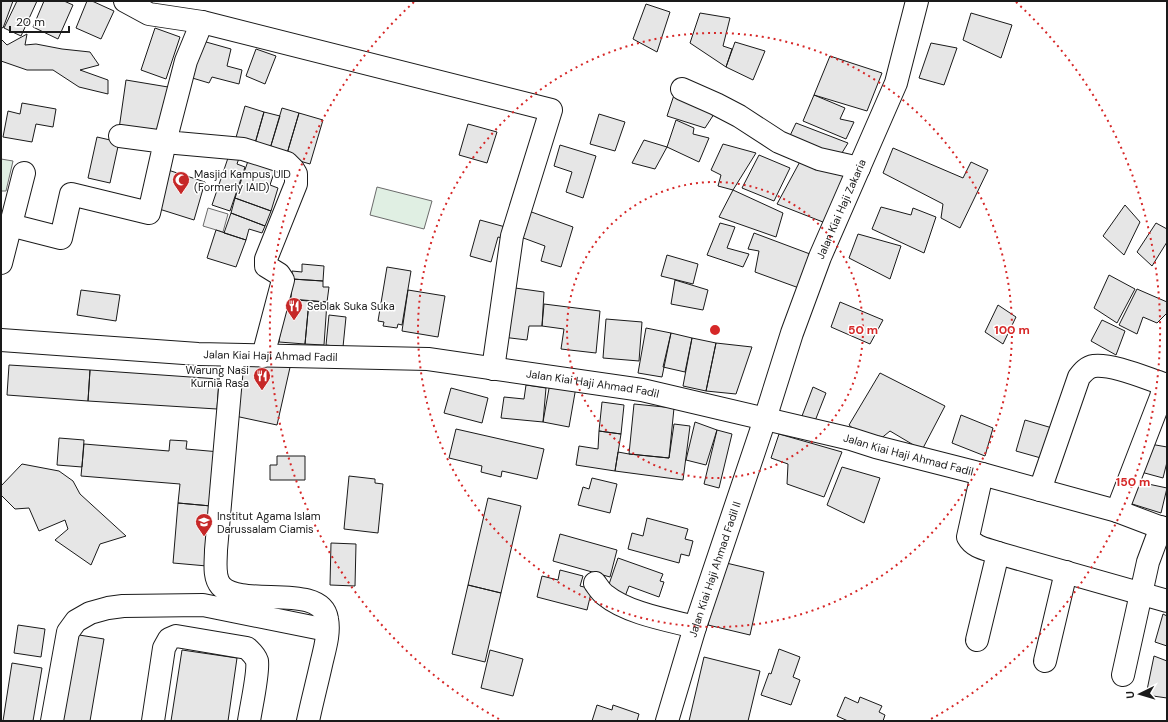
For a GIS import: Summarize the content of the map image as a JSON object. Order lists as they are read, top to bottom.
{
  "streets": {
    "street": ["Jalan Kiai Haji Zakaria", "Jalan Kiai Haji Ahmad Fadil", "Jalan Kiai Haji Ahmad Fadil II"]
  },
  "crossings": [
    ["Jalan Kiai Haji Zakaria", "Jalan Kiai Haji Ahmad Fadil"],
    ["Jalan Kiai Haji Zakaria", "Jalan Kiai Haji Ahmad Fadil II"],
    ["Jalan Kiai Haji Ahmad Fadil", "Jalan Kiai Haji Ahmad Fadil II"]
  ],
  "places": {
    "mosque": ["Masjid Kampus UID (Formerly IAID)"],
    "restaurant": ["Seblak Suka Suka", "Warung Nasi Kurnia Rasa"],
    "school or university": ["Institut Agama Islam Darussalam Ciamis"]
  },
  "scale_bar": "20 m",
  "north": "left",
  "rings": ["50 m", "100 m", "150 m"]
}
